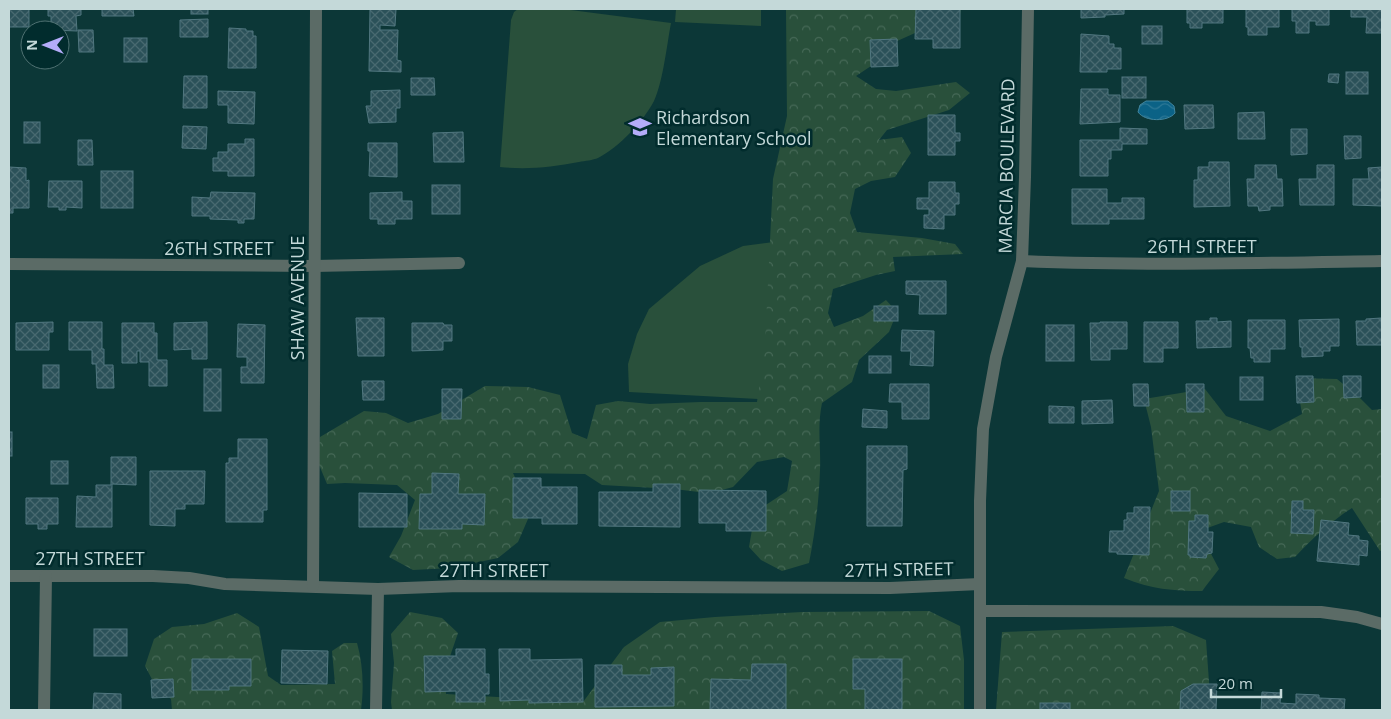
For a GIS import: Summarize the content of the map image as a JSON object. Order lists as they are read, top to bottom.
{
  "streets": {
    "street": [
      "MARCIA BOULEVARD",
      "26TH STREET",
      "SHAW AVENUE",
      "27TH STREET"
    ]
  },
  "crossings": [
    ["MARCIA BOULEVARD", "26TH STREET"],
    ["MARCIA BOULEVARD", "27TH STREET"],
    ["26TH STREET", "SHAW AVENUE"],
    ["SHAW AVENUE", "27TH STREET"]
  ],
  "places": {
    "school or university": ["Richardson Elementary School"]
  },
  "scale_bar": "20 m",
  "north": "left"
}
